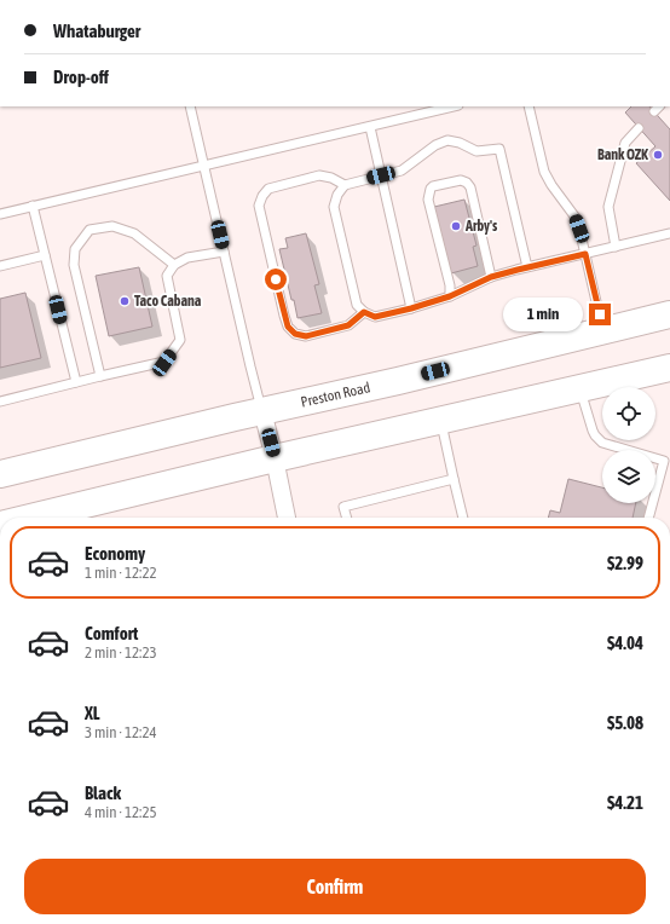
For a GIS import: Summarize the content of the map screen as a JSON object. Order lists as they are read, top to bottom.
{
  "streets": {
    "main road": ["Preston Road"]
  },
  "places": ["Bank OZK", "Arby's", "Taco Cabana"],
  "page": {
    "banner": ["Whataburger", "Drop-off"],
    "bubble": "1 min",
    "list": [
      {
        "name": "Economy",
        "note": "1 min · 12:22",
        "value": "$2.99"
      },
      {
        "name": "Comfort",
        "note": "2 min · 12:23",
        "value": "$4.04"
      },
      {
        "name": "XL",
        "note": "3 min · 12:24",
        "value": "$5.08"
      },
      {
        "name": "Black",
        "note": "4 min · 12:25",
        "value": "$4.21"
      }
    ],
    "buttons": "Confirm"
  }
}
